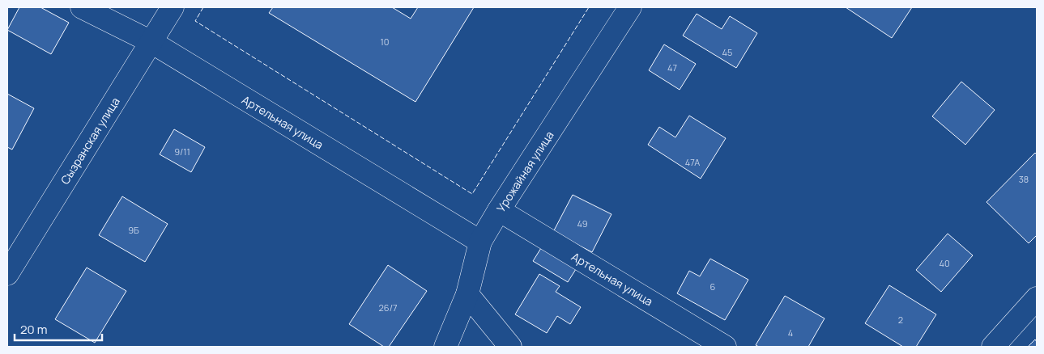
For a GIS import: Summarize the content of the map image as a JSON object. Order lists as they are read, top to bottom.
{
  "streets": {
    "street": ["Артельная улица", "Сызранская улица", "Урожайная улица"]
  },
  "crossings": [
    ["Артельная улица", "Сызранская улица"],
    ["Артельная улица", "Урожайная улица"]
  ],
  "house_numbers": [
    "10",
    "45",
    "47",
    "9/11",
    "47А",
    "38",
    "49",
    "9Б",
    "40",
    "6",
    "26/7",
    "2",
    "4"
  ],
  "scale_bar": "20 m"
}
